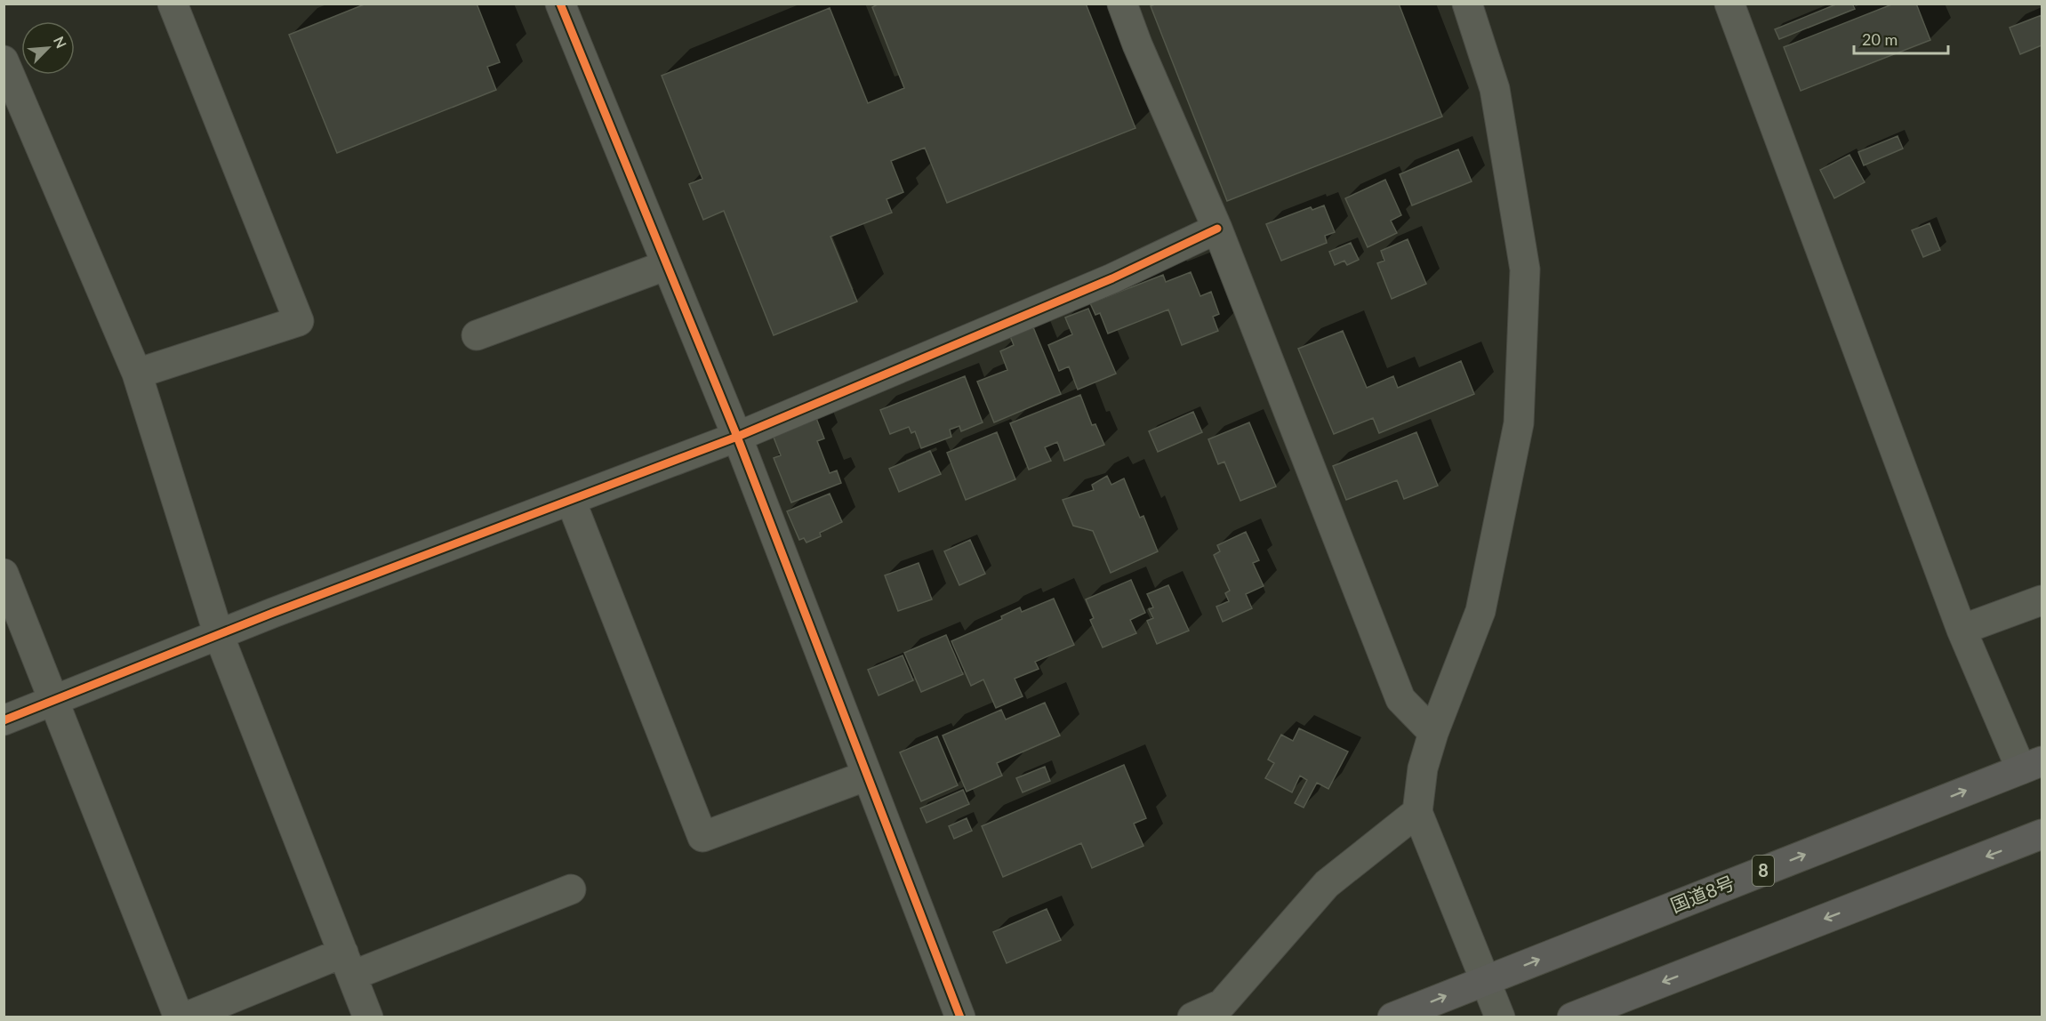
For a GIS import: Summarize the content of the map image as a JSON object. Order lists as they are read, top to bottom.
{
  "streets": {
    "highway": ["8", "国道8号"]
  },
  "scale_bar": "20 m",
  "north": "top right"
}
